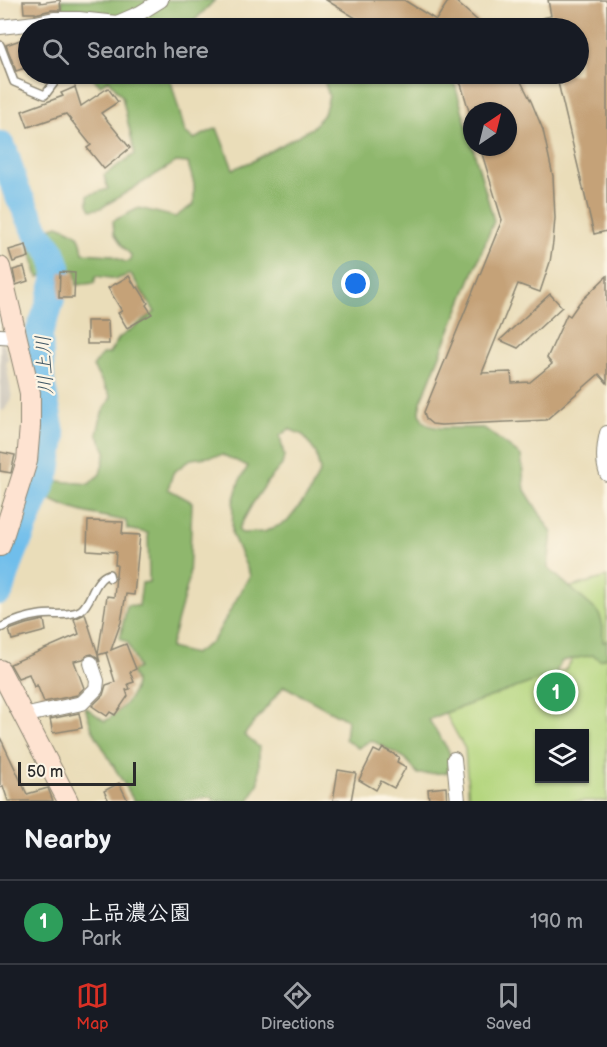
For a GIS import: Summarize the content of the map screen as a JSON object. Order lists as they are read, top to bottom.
{
  "water": ["川上川"],
  "scale_bar": "50 m",
  "north": "top right",
  "page": {
    "search": "Search here",
    "pins": "1",
    "scale": "50 m",
    "heading": "Nearby",
    "list": [
      {
        "mark": "1",
        "name": "上品濃公園",
        "note": "Park",
        "value": "190 m"
      }
    ],
    "nav": ["Map", "Directions", "Saved"]
  }
}
